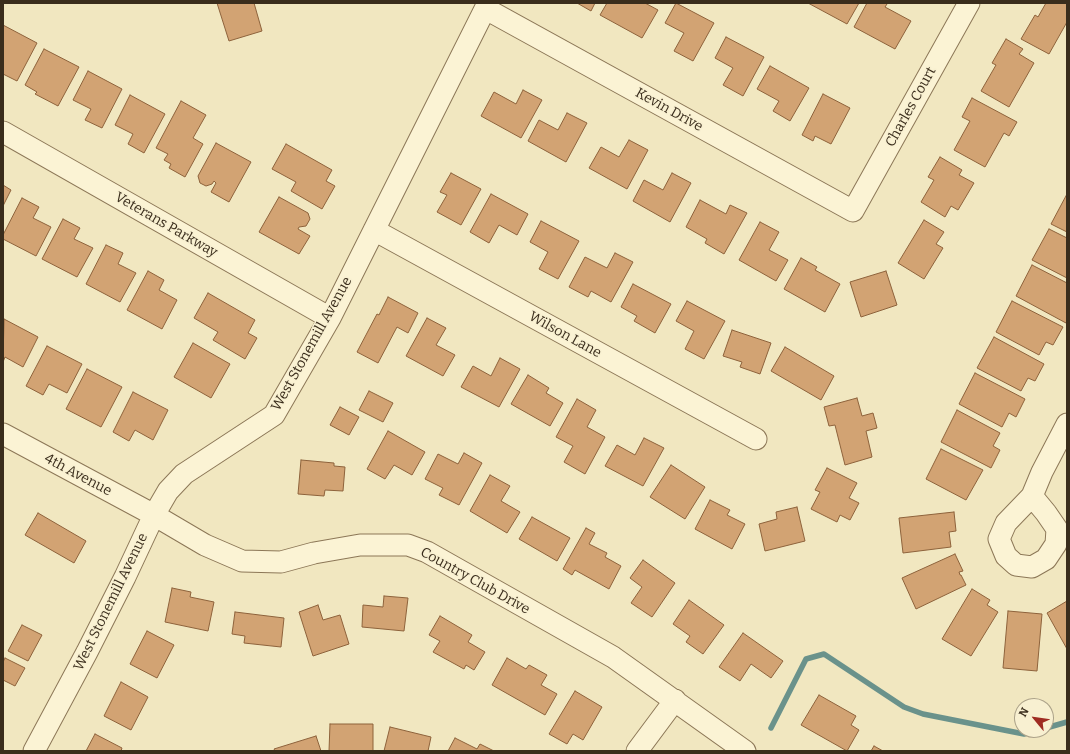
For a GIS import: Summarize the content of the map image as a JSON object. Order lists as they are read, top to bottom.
{
  "streets": {
    "street": [
      "Charles Court",
      "Kevin Drive",
      "Veterans Parkway",
      "Wilson Lane",
      "West Stonemill Avenue",
      "4th Avenue",
      "Country Club Drive"
    ]
  },
  "crossings": [
    ["Charles Court", "Kevin Drive"],
    ["Kevin Drive", "West Stonemill Avenue"],
    ["Veterans Parkway", "West Stonemill Avenue"],
    ["Wilson Lane", "West Stonemill Avenue"],
    ["West Stonemill Avenue", "4th Avenue"],
    ["West Stonemill Avenue", "Country Club Drive"],
    ["4th Avenue", "Country Club Drive"]
  ],
  "north": "top left"
}
